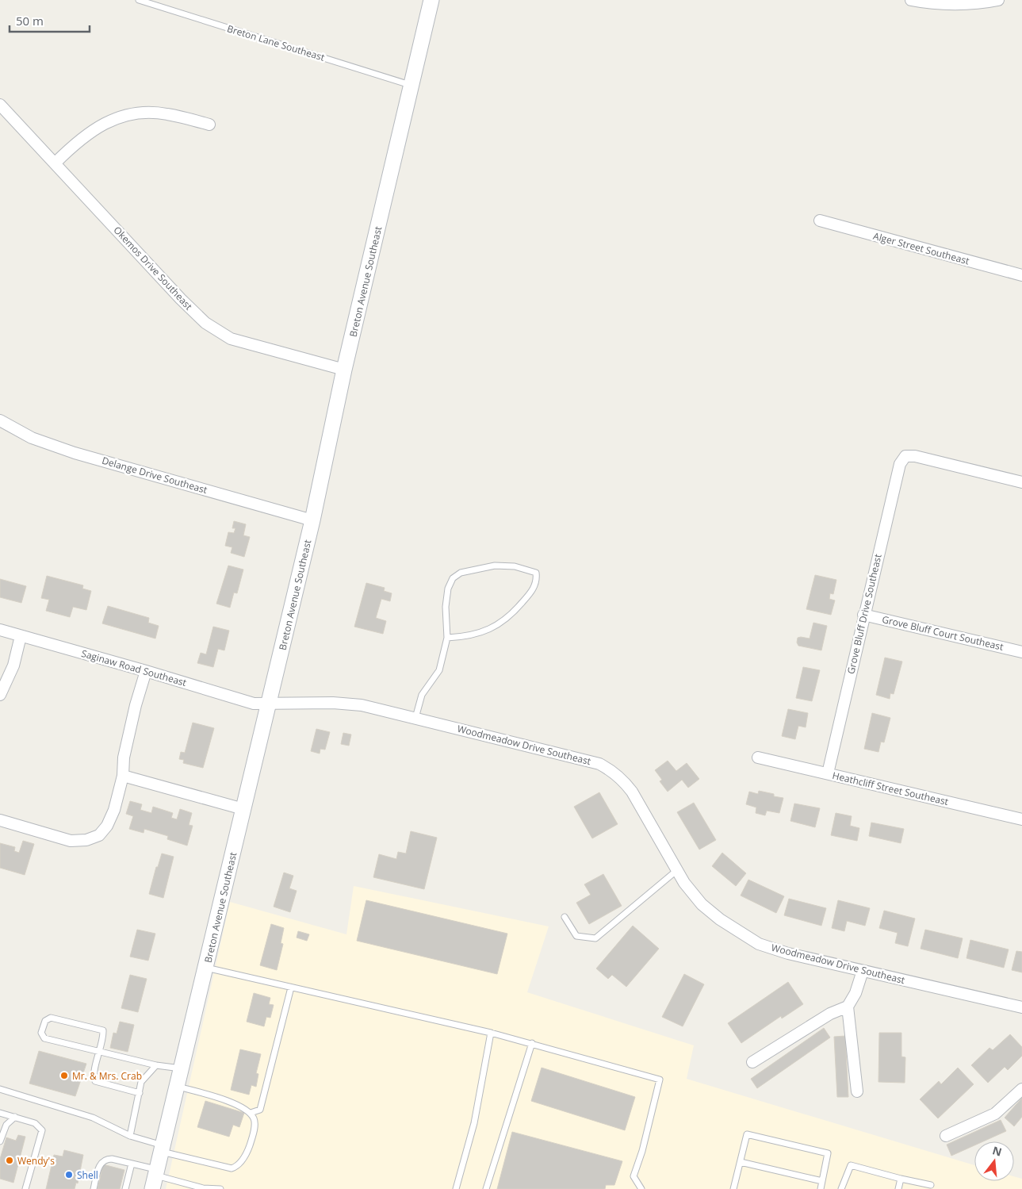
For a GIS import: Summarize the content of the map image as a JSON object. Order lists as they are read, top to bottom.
{
  "streets": {
    "main road": ["Breton Avenue Southeast"],
    "street": [
      "Alger Street Southeast",
      "Okemos Drive Southeast",
      "Delange Drive Southeast",
      "Grove Bluff Drive Southeast",
      "Grove Bluff Court Southeast",
      "Saginaw Road Southeast",
      "Woodmeadow Drive Southeast",
      "Heathcliff Street Southeast"
    ],
    "lane": ["Breton Lane Southeast"]
  },
  "crossings": [
    ["Breton Lane Southeast", "Breton Avenue Southeast"],
    ["Okemos Drive Southeast", "Breton Avenue Southeast"],
    ["Breton Avenue Southeast", "Delange Drive Southeast"],
    ["Breton Avenue Southeast", "Saginaw Road Southeast"],
    ["Breton Avenue Southeast", "Woodmeadow Drive Southeast"],
    ["Grove Bluff Drive Southeast", "Grove Bluff Court Southeast"],
    ["Grove Bluff Drive Southeast", "Heathcliff Street Southeast"],
    ["Saginaw Road Southeast", "Woodmeadow Drive Southeast"]
  ],
  "places": ["Mr. & Mrs. Crab", "Wendy's", "Shell"],
  "scale_bar": "50 m",
  "north": "top"
}
